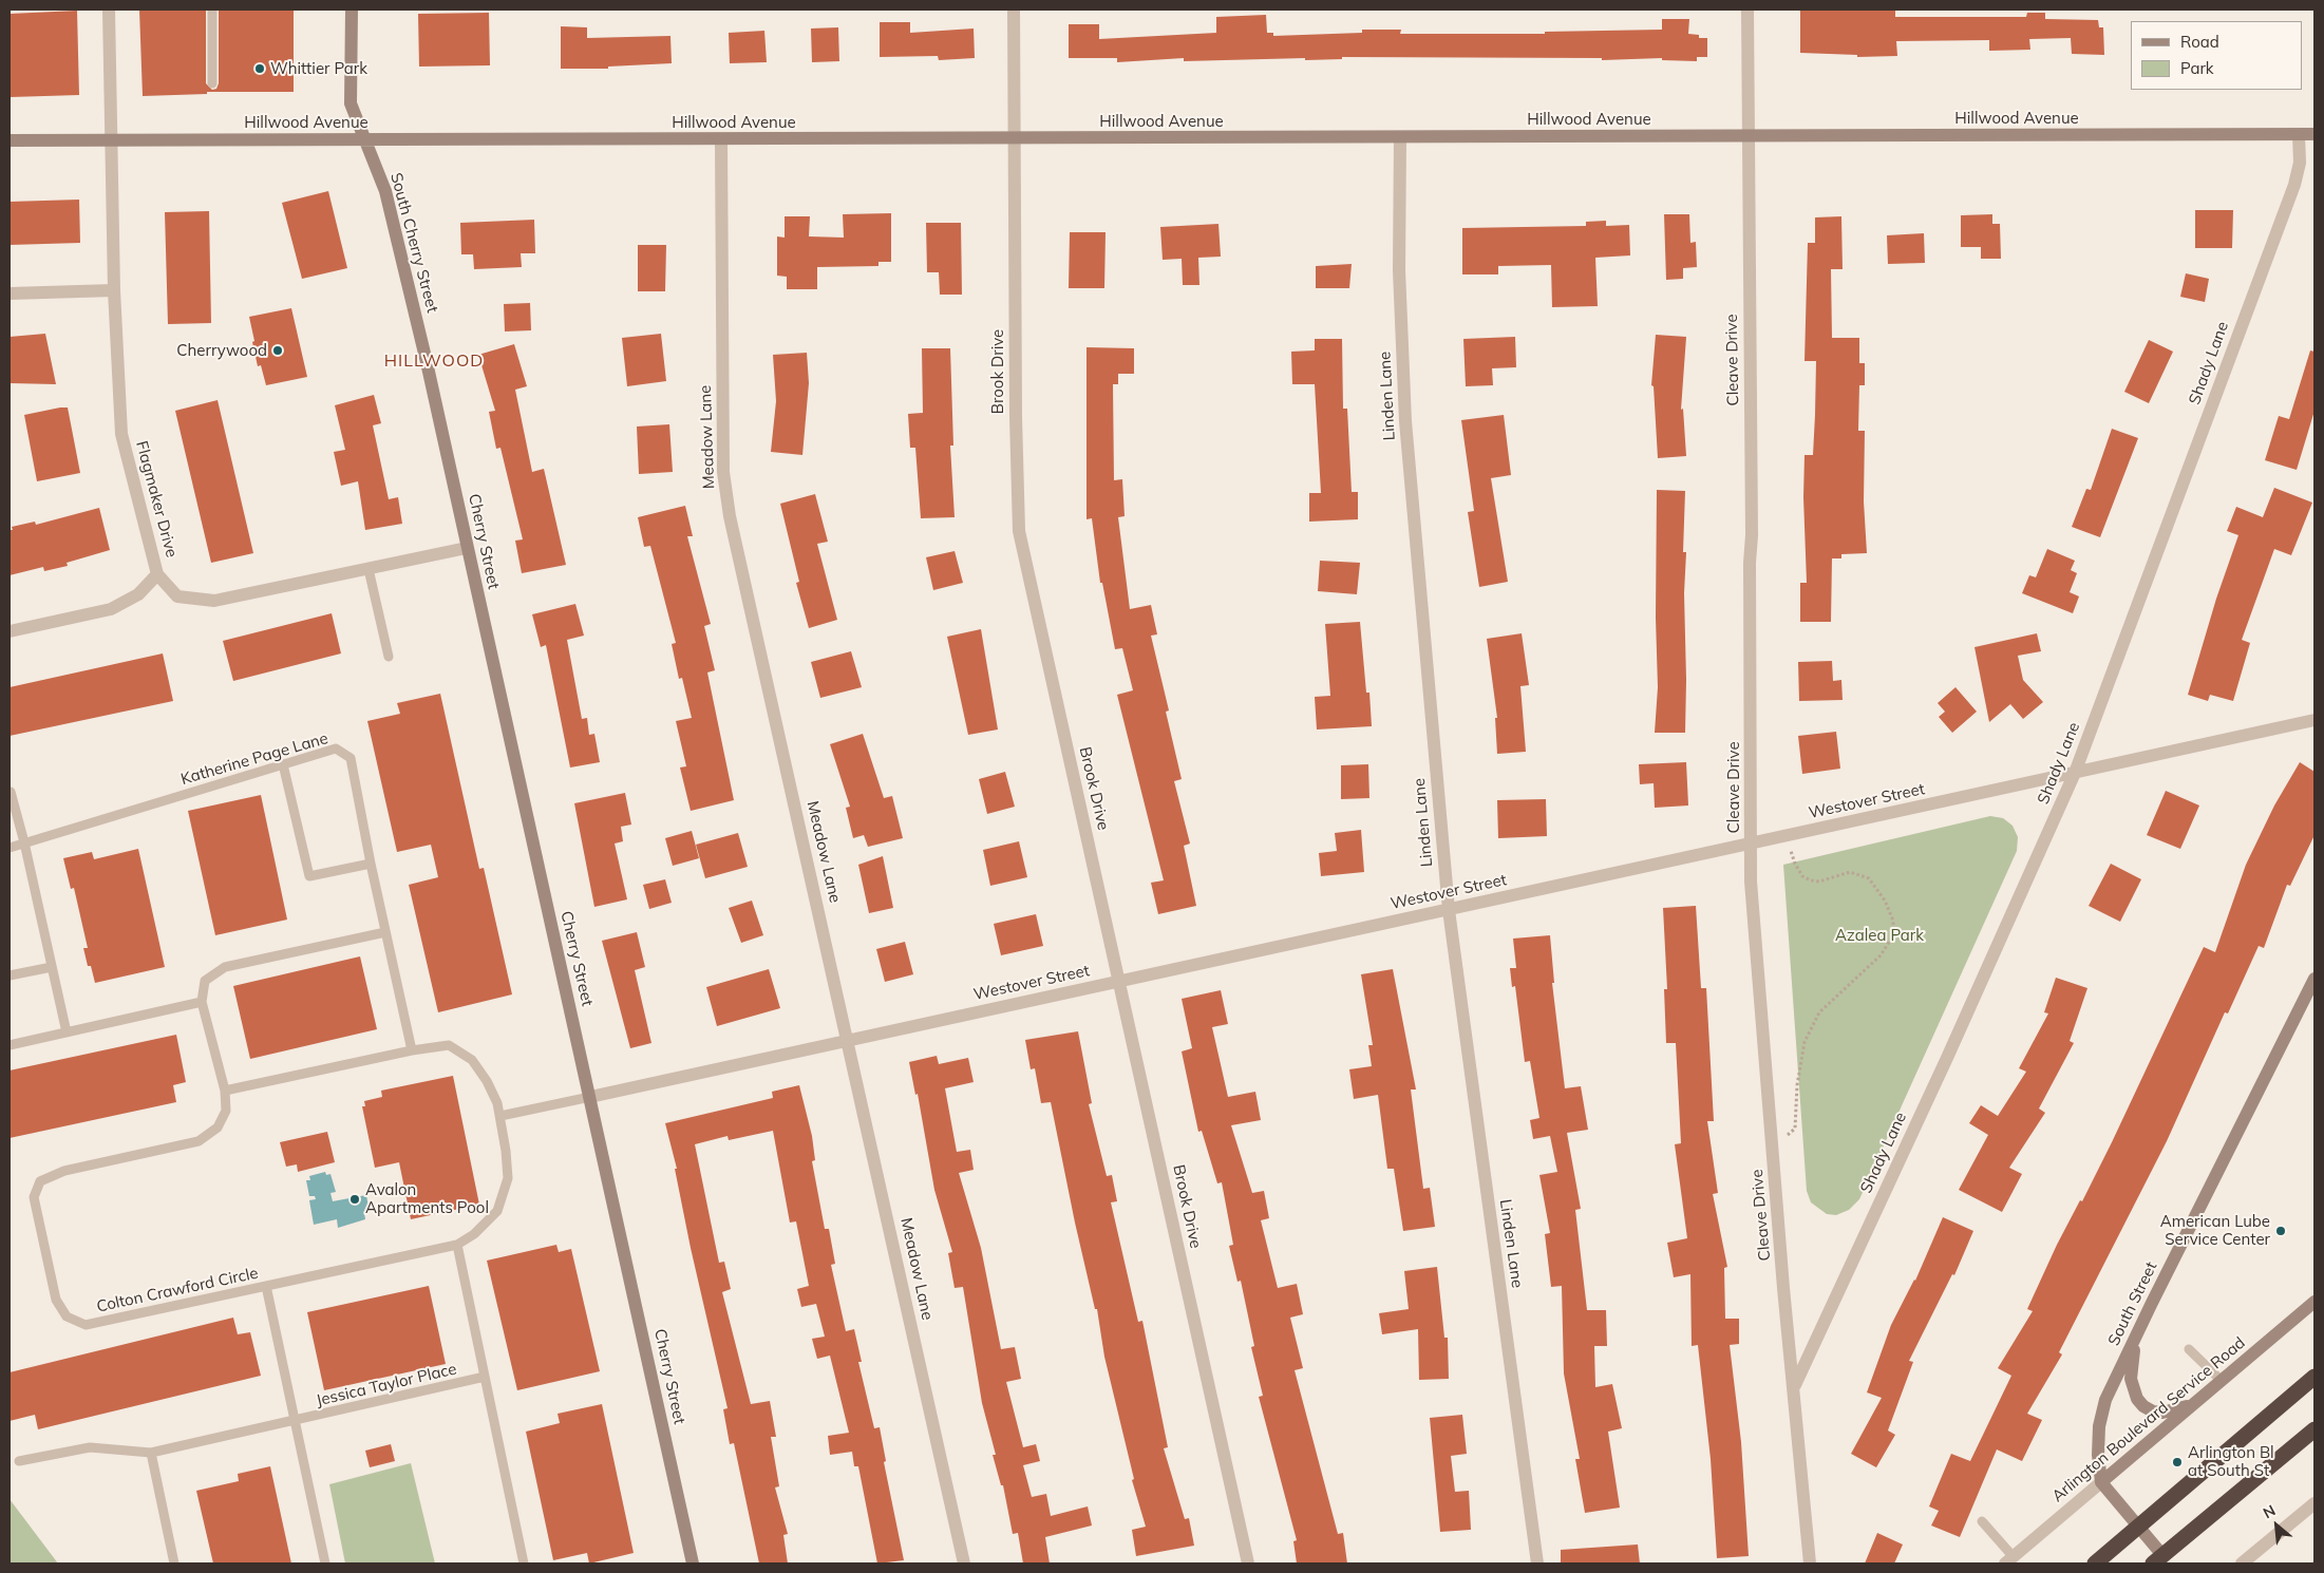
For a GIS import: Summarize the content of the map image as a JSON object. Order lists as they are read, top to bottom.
{
  "streets": {
    "street": [
      "Hillwood Avenue",
      "South Cherry Street",
      "Cleave Drive",
      "Shady Lane",
      "Brook Drive",
      "Linden Lane",
      "Meadow Lane",
      "Flagmaker Drive",
      "Cherry Street",
      "Westover Street",
      "South Street",
      "Arlington Boulevard Service Road"
    ],
    "lane": ["Katherine Page Lane", "Colton Crawford Circle", "Jessica Taylor Place"]
  },
  "crossings": [
    ["Hillwood Avenue", "South Cherry Street"],
    ["Hillwood Avenue", "Cleave Drive"],
    ["Hillwood Avenue", "Shady Lane"],
    ["Hillwood Avenue", "Brook Drive"],
    ["Hillwood Avenue", "Linden Lane"],
    ["Hillwood Avenue", "Meadow Lane"],
    ["Hillwood Avenue", "Flagmaker Drive"],
    ["South Cherry Street", "Cherry Street"],
    ["Cleave Drive", "Shady Lane"],
    ["Cleave Drive", "Westover Street"],
    ["Shady Lane", "Westover Street"],
    ["Brook Drive", "Westover Street"],
    ["Linden Lane", "Westover Street"],
    ["Meadow Lane", "Westover Street"],
    ["Flagmaker Drive", "Cherry Street"],
    ["Cherry Street", "Westover Street"],
    ["Katherine Page Lane", "Colton Crawford Circle"],
    ["South Street", "Arlington Boulevard Service Road"]
  ],
  "districts": ["HILLWOOD"],
  "parks": ["Azalea Park"],
  "places": [
    "Whittier Park",
    "Cherrywood",
    "Avalon Apartments Pool",
    "American Lube Service Center",
    "Arlington Bl at South St"
  ],
  "legend": ["Road", "Park"],
  "north": "top left"
}
